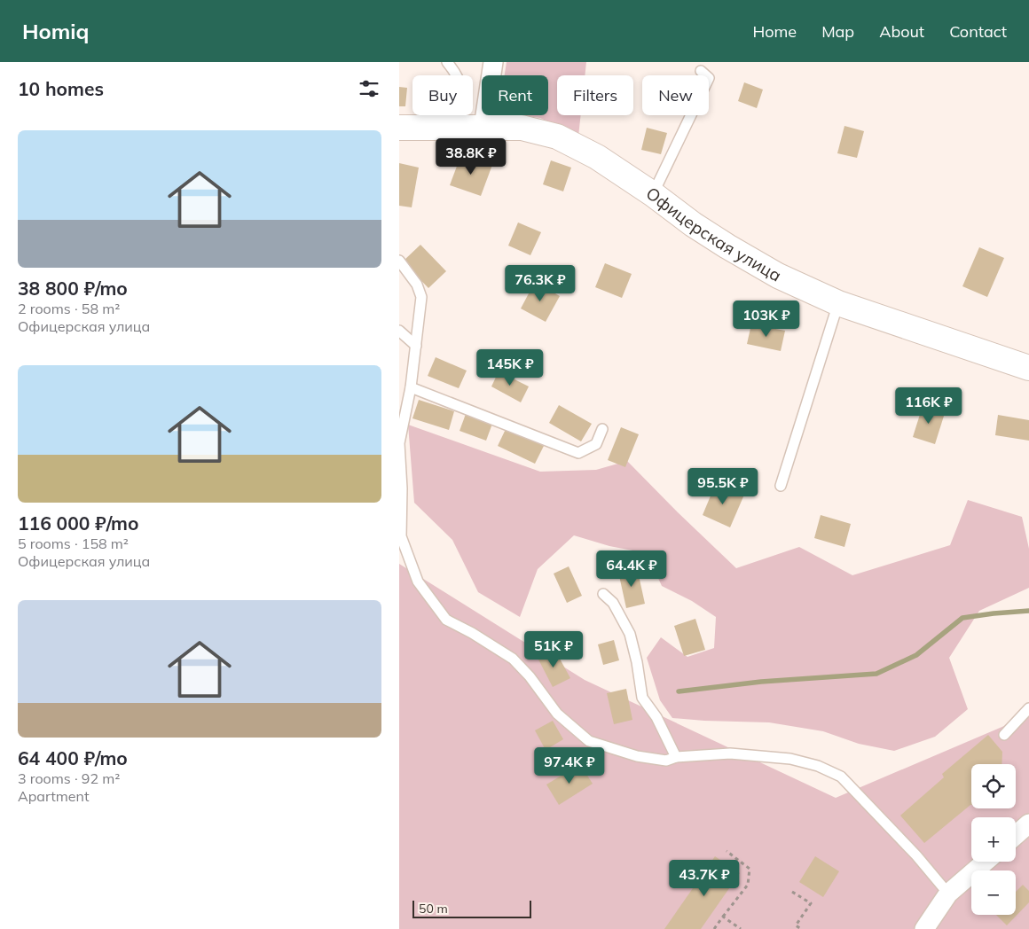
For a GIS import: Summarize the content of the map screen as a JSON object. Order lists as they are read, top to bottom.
{
  "streets": {
    "street": ["Офицерская улица"]
  },
  "scale_bar": "50 m",
  "page": {
    "header": "Homiq",
    "nav": [
      "Home",
      "Map",
      "About",
      "Contact"
    ],
    "heading": "10 homes",
    "chip": [
      "Buy",
      "Rent",
      "Filters",
      "New"
    ],
    "list": [
      {
        "name": "38 800 ₽/mo",
        "note": "2 rooms · 58 m² · Офицерская улица"
      },
      {
        "name": "116 000 ₽/mo",
        "note": "5 rooms · 158 m² · Офицерская улица"
      },
      {
        "name": "64 400 ₽/mo",
        "note": "3 rooms · 92 m² · Apartment"
      }
    ],
    "price": [
      "38.8K ₽",
      "76.3K ₽",
      "103K ₽",
      "145K ₽",
      "116K ₽",
      "95.5K ₽",
      "64.4K ₽",
      "51K ₽",
      "97.4K ₽",
      "43.7K ₽"
    ],
    "map_buttons": ["+", "−"],
    "scale": "50 m"
  }
}
